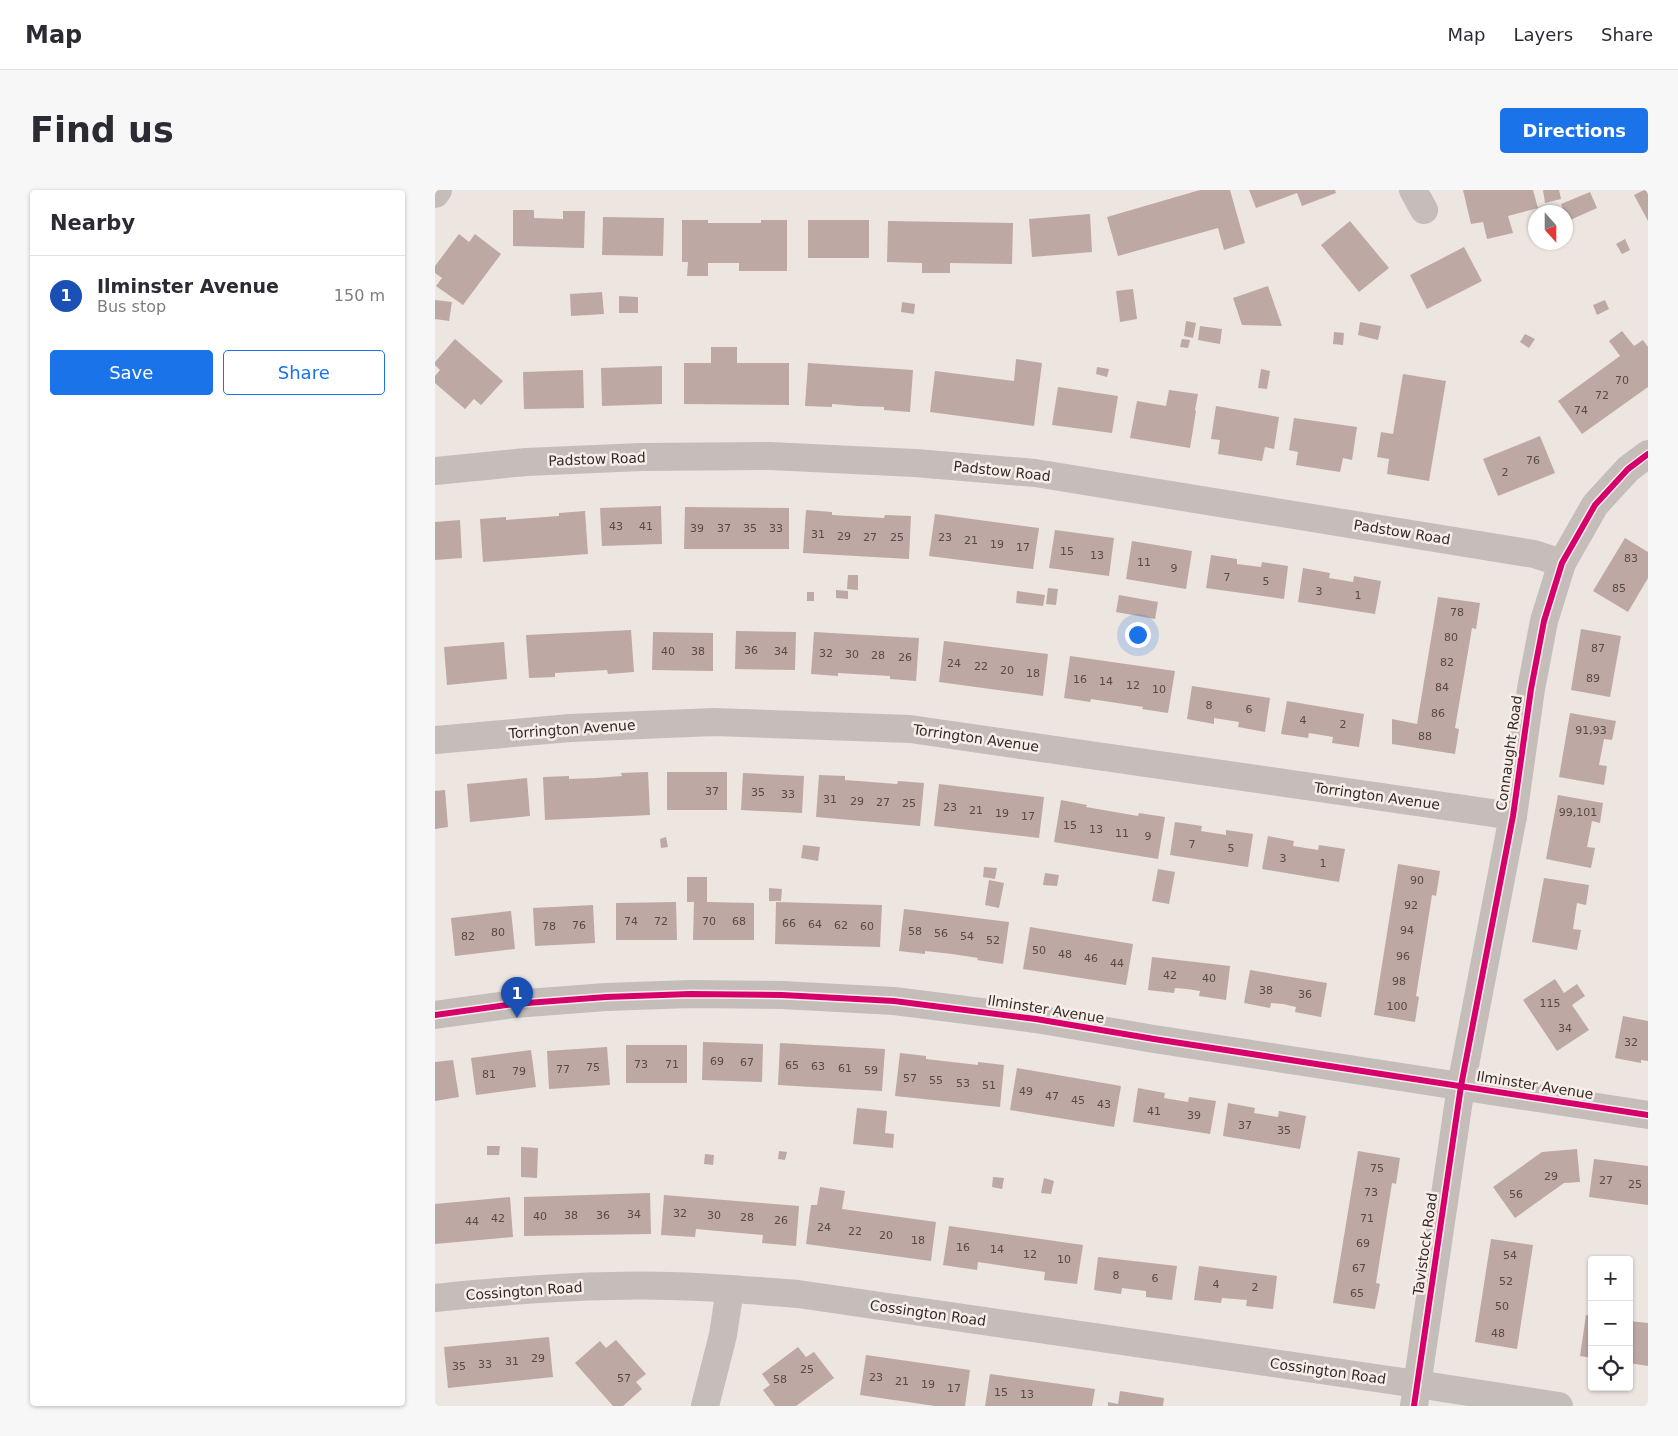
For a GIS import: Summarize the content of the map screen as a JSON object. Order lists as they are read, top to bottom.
{
  "streets": {
    "street": [
      "Padstow Road",
      "Torrington Avenue",
      "Connaught Road",
      "Ilminster Avenue",
      "Tavistock Road",
      "Cossington Road"
    ]
  },
  "crossings": [
    ["Padstow Road", "Connaught Road"],
    ["Torrington Avenue", "Connaught Road"],
    ["Connaught Road", "Ilminster Avenue"],
    ["Connaught Road", "Tavistock Road"],
    ["Ilminster Avenue", "Tavistock Road"],
    ["Tavistock Road", "Cossington Road"]
  ],
  "house_numbers": [
    "70",
    "72",
    "74",
    "76",
    "2",
    "43",
    "41",
    "39",
    "37",
    "35",
    "33",
    "31",
    "29",
    "27",
    "25",
    "23",
    "21",
    "19",
    "17",
    "15",
    "13",
    "83",
    "11",
    "9",
    "7",
    "5",
    "85",
    "3",
    "1",
    "78",
    "80",
    "87",
    "36",
    "40",
    "38",
    "34",
    "32",
    "30",
    "28",
    "26",
    "82",
    "24",
    "22",
    "20",
    "18",
    "89",
    "16",
    "14",
    "12",
    "84",
    "10",
    "8",
    "6",
    "86",
    "4",
    "2",
    "91,93",
    "88",
    "37",
    "35",
    "33",
    "31",
    "29",
    "27",
    "25",
    "23",
    "21",
    "99,101",
    "19",
    "17",
    "15",
    "13",
    "11",
    "9",
    "7",
    "5",
    "3",
    "1",
    "90",
    "92",
    "74",
    "72",
    "70",
    "68",
    "66",
    "64",
    "76",
    "62",
    "78",
    "60",
    "94",
    "58",
    "80",
    "56",
    "82",
    "54",
    "52",
    "50",
    "48",
    "96",
    "46",
    "44",
    "42",
    "40",
    "98",
    "38",
    "36",
    "115",
    "100",
    "34",
    "32",
    "69",
    "67",
    "73",
    "71",
    "65",
    "63",
    "75",
    "61",
    "77",
    "59",
    "79",
    "81",
    "57",
    "55",
    "53",
    "51",
    "49",
    "47",
    "45",
    "43",
    "41",
    "39",
    "37",
    "35",
    "75",
    "29",
    "27",
    "25",
    "73",
    "56",
    "32",
    "34",
    "38",
    "36",
    "30",
    "40",
    "28",
    "42",
    "71",
    "26",
    "44",
    "24",
    "22",
    "20",
    "18",
    "69",
    "16",
    "14",
    "12",
    "54",
    "10",
    "67",
    "8",
    "6",
    "52",
    "4",
    "2",
    "65",
    "50",
    "48",
    "29",
    "31",
    "33",
    "35",
    "25",
    "23",
    "57",
    "58",
    "21",
    "19",
    "17",
    "15",
    "13"
  ],
  "north": "bottom",
  "page": {
    "header": "Map",
    "nav": ["Map", "Layers", "Share"],
    "buttons": [
      "Directions",
      ["Save", "Share"]
    ],
    "title": "Find us",
    "heading": "Nearby",
    "list": [
      {
        "mark": "1",
        "name": "Ilminster Avenue",
        "note": "Bus stop",
        "value": "150 m"
      }
    ],
    "pins": "1",
    "map_buttons": ["+", "−"]
  }
}
